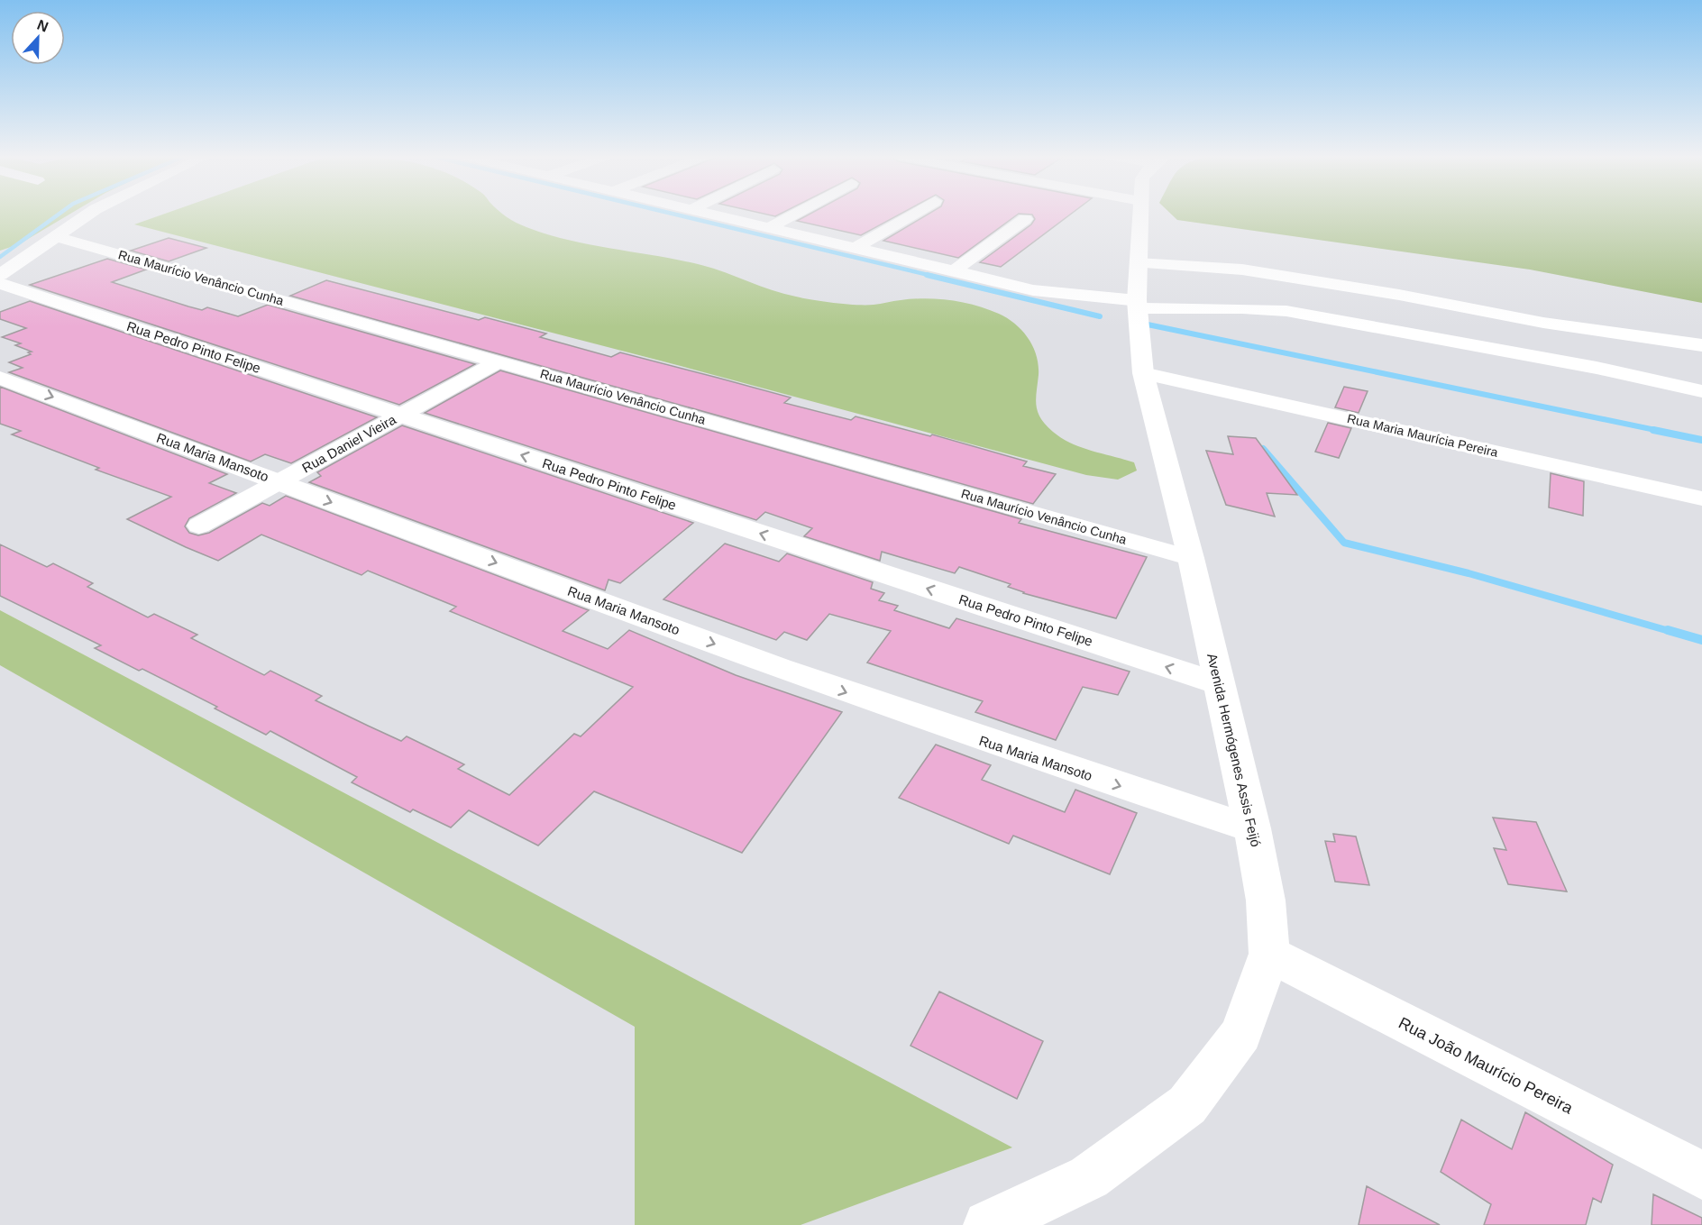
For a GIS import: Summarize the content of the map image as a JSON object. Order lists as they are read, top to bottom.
{
  "streets": {
    "street": [
      "Rua Maurício Venâncio Cunha",
      "Rua Pedro Pinto Felipe",
      "Rua Maria Maurícia Pereira",
      "Rua Daniel Vieira",
      "Rua Maria Mansoto",
      "Avenida Hermógenes Assis Feijó",
      "Rua João Maurício Pereira"
    ]
  },
  "crossings": [
    ["Rua Maurício Venâncio Cunha", "Rua Daniel Vieira"],
    ["Rua Maurício Venâncio Cunha", "Avenida Hermógenes Assis Feijó"],
    ["Rua Pedro Pinto Felipe", "Rua Daniel Vieira"],
    ["Rua Pedro Pinto Felipe", "Avenida Hermógenes Assis Feijó"],
    ["Rua Maria Maurícia Pereira", "Avenida Hermógenes Assis Feijó"],
    ["Rua Daniel Vieira", "Rua Maria Mansoto"],
    ["Rua Maria Mansoto", "Avenida Hermógenes Assis Feijó"],
    ["Avenida Hermógenes Assis Feijó", "Rua João Maurício Pereira"]
  ],
  "one_way": ["Rua Pedro Pinto Felipe", "Rua Maria Mansoto"],
  "north": "top"
}
